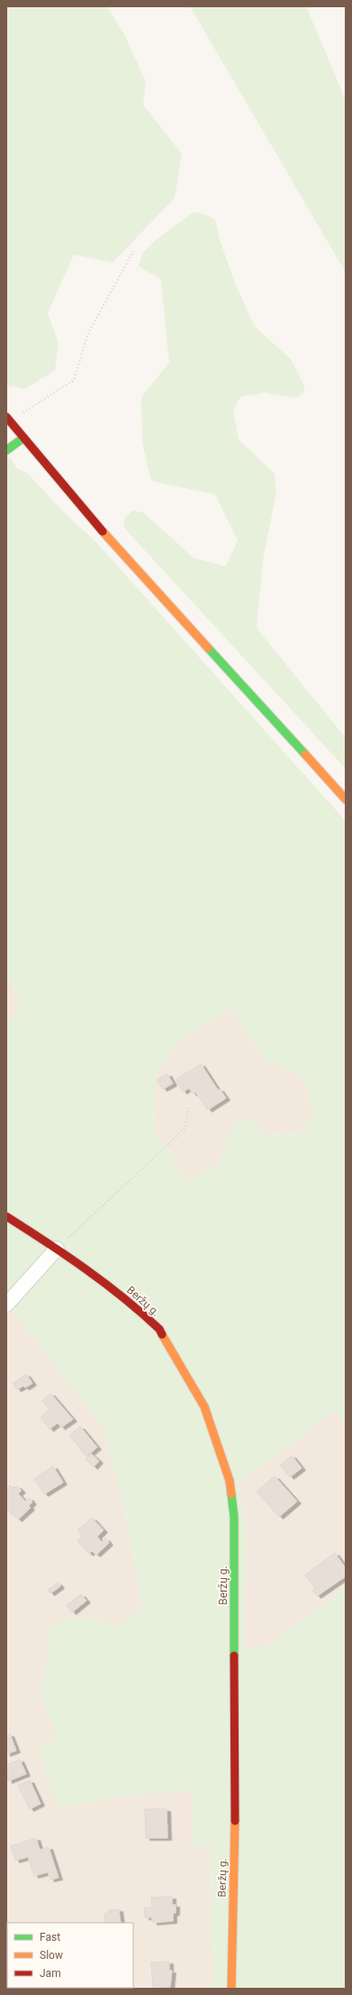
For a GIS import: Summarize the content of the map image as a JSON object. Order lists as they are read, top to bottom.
{
  "streets": {
    "main road": ["Beržų g."]
  },
  "legend": ["Fast", "Slow", "Jam"]
}
